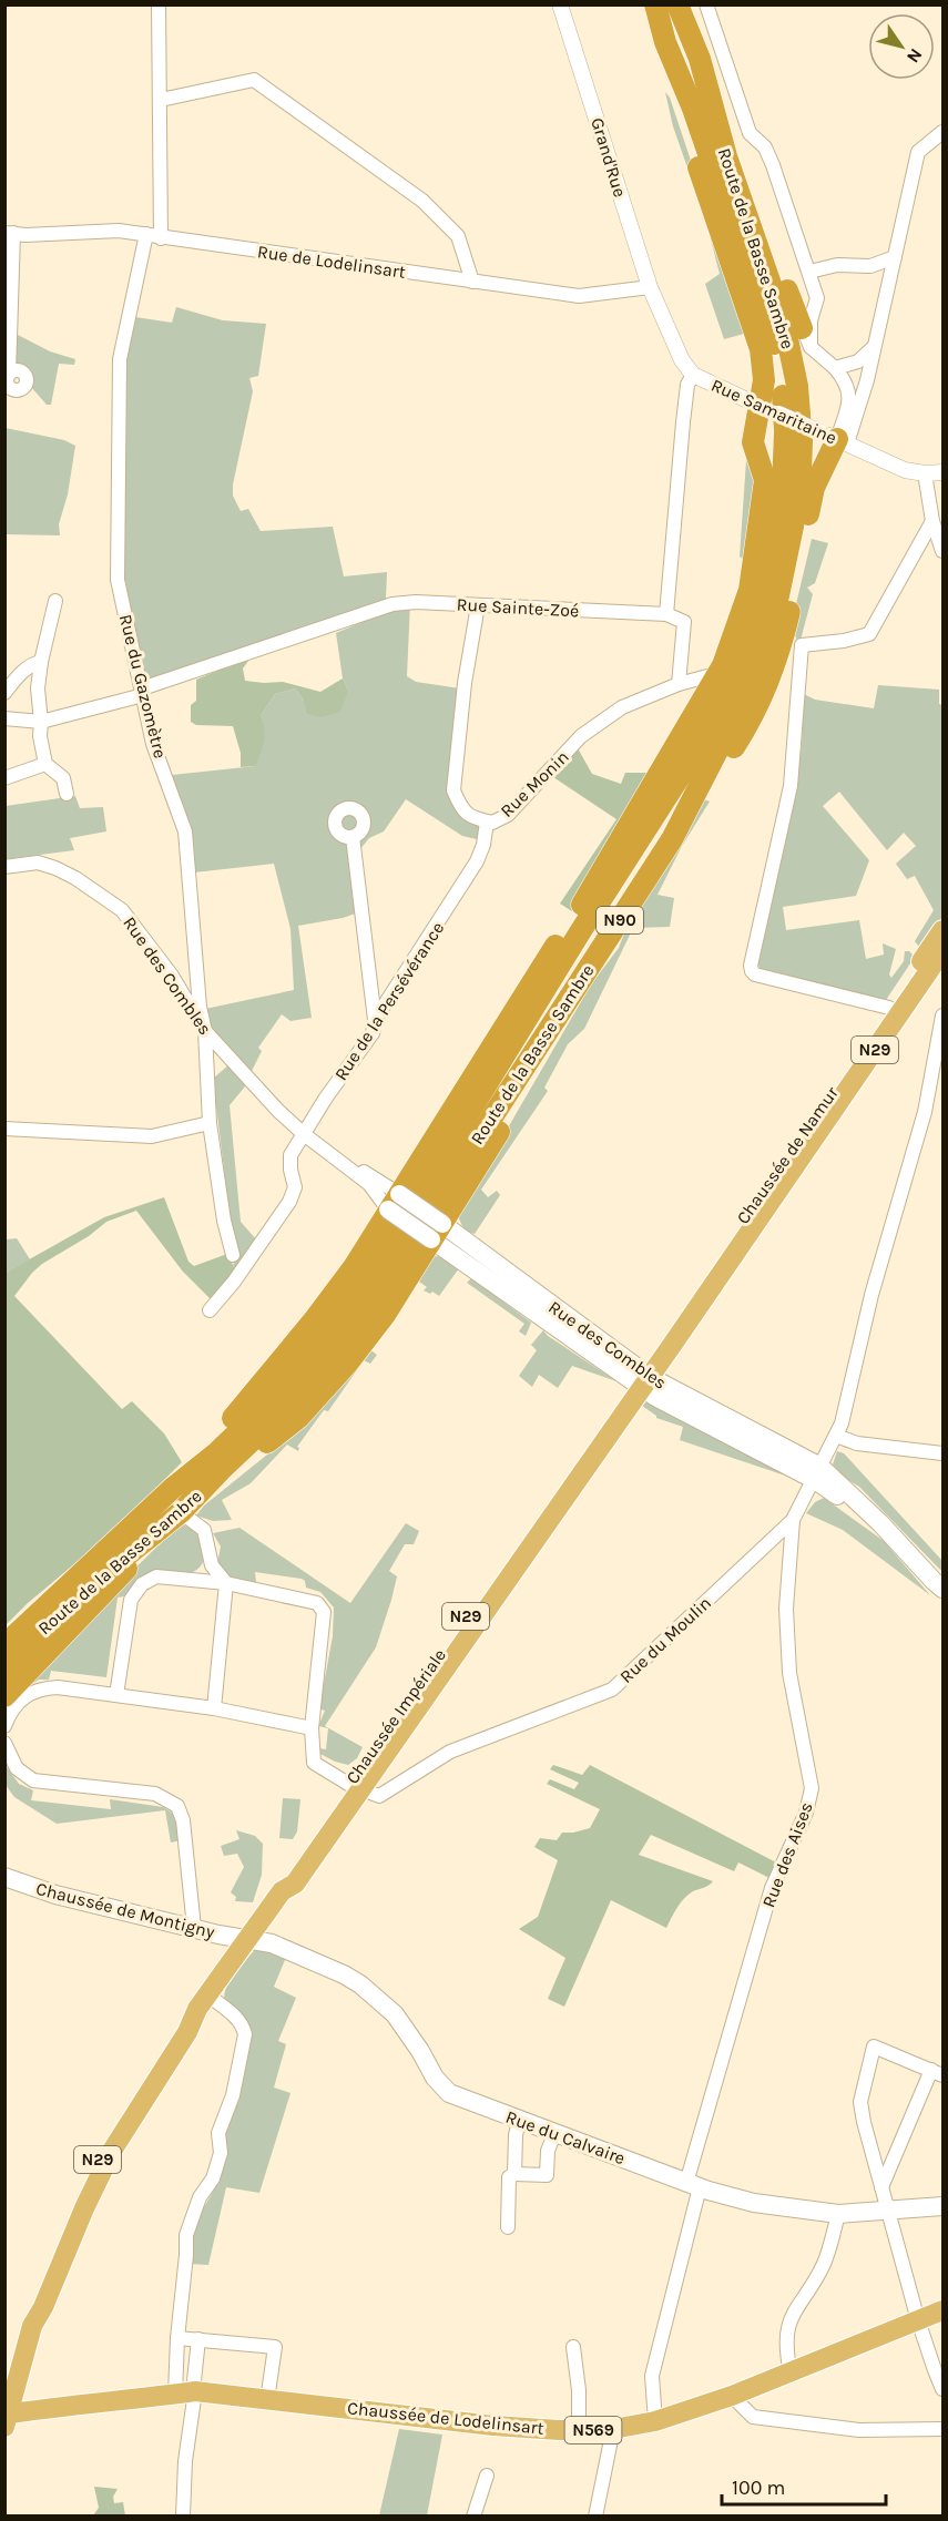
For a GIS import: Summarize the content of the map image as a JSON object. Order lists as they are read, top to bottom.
{
  "streets": {
    "highway": ["Route de la Basse Sambre", "N90"],
    "main road": [
      "Rue des Combles",
      "N29",
      "Chaussée de Namur",
      "Chaussée Impériale",
      "Chaussée de Montigny",
      "Rue du Calvaire",
      "Chaussée de Lodelinsart",
      "N569"
    ],
    "street": [
      "Grand'Rue",
      "Rue de Lodelinsart",
      "Rue Samaritaine",
      "Rue Sainte-Zoé",
      "Rue du Gazomètre",
      "Rue Monin",
      "Rue de la Persévérance",
      "Rue du Moulin",
      "Rue des Aises"
    ]
  },
  "crossings": [
    ["Grand'Rue", "Rue de Lodelinsart"],
    ["Grand'Rue", "Rue Samaritaine"],
    ["Rue de Lodelinsart", "Rue du Gazomètre"],
    ["Rue Sainte-Zoé", "Rue du Gazomètre"],
    ["Rue Sainte-Zoé", "Rue Monin"],
    ["Rue du Gazomètre", "Rue des Combles"],
    ["Rue Monin", "Rue de la Persévérance"],
    ["Rue des Combles", "Rue de la Persévérance"],
    ["Rue des Combles", "Chaussée de Namur"],
    ["Rue des Combles", "Rue du Moulin"],
    ["Rue des Combles", "Chaussée Impériale"],
    ["N29", "Chaussée de Namur"],
    ["Chaussée de Namur", "Chaussée Impériale"],
    ["Rue du Moulin", "Chaussée Impériale"],
    ["Rue du Moulin", "Rue des Aises"],
    ["Chaussée Impériale", "Chaussée de Montigny"],
    ["Chaussée Impériale", "Rue du Calvaire"],
    ["Chaussée Impériale", "Chaussée de Lodelinsart"],
    ["Rue des Aises", "Rue du Calvaire"],
    ["Rue des Aises", "Chaussée de Lodelinsart"],
    ["Chaussée de Montigny", "Rue du Calvaire"]
  ],
  "scale_bar": "100 m",
  "north": "bottom right"
}
